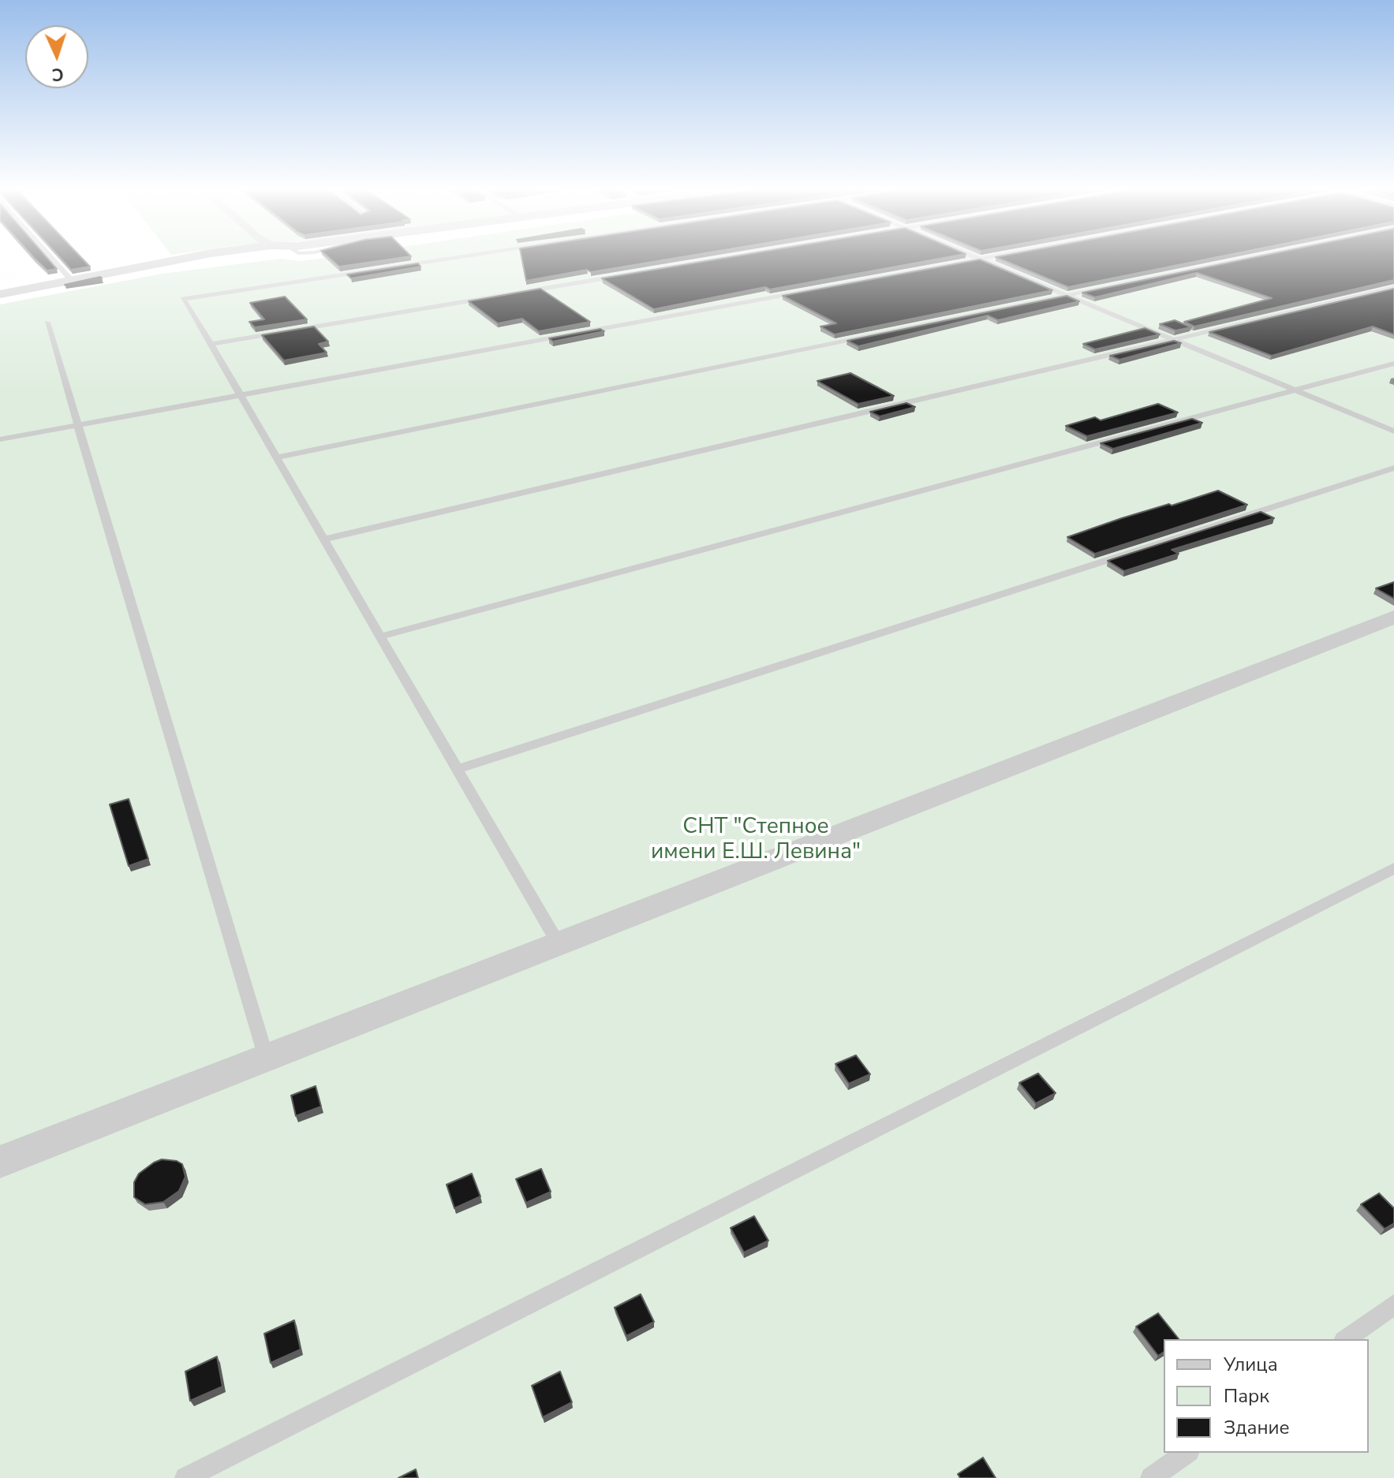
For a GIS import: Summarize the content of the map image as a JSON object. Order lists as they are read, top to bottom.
{
  "parks": ["СНТ \"Степное имени Е.Ш. Левина\""],
  "legend": ["Улица", "Парк", "Здание"],
  "north": "bottom"
}
